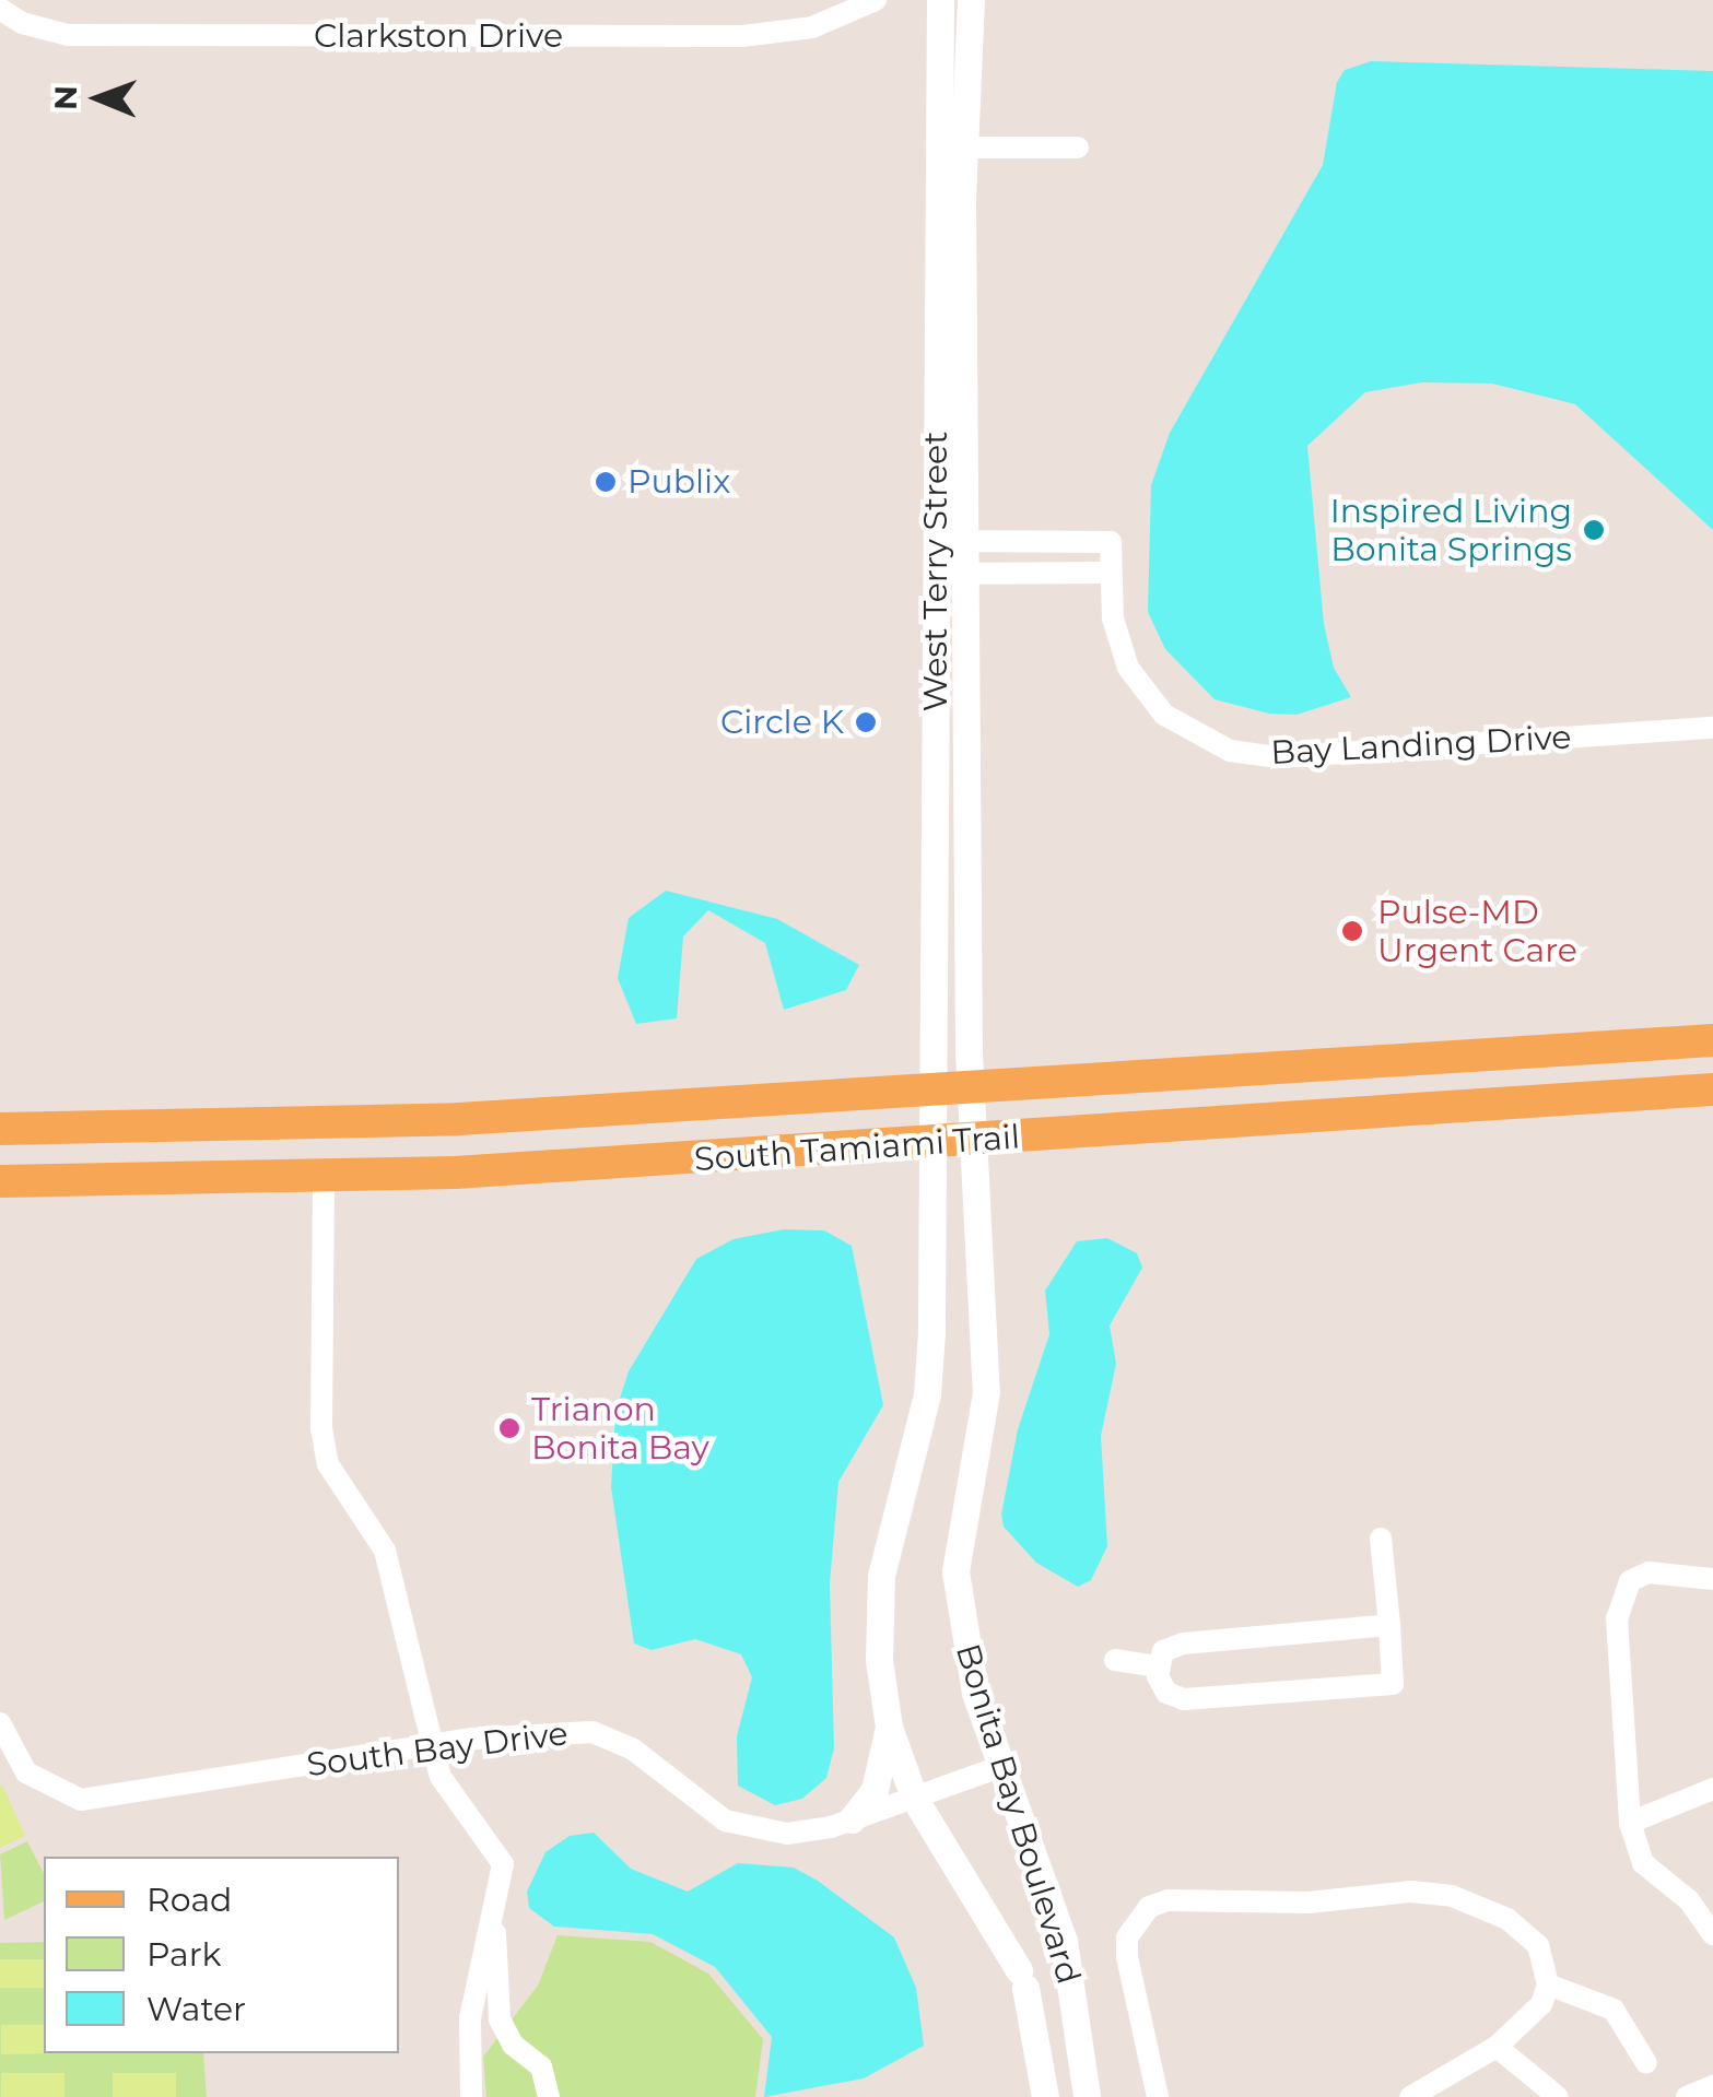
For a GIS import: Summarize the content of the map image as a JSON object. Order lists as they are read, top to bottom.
{
  "streets": {
    "main road": ["South Tamiami Trail"],
    "street": [
      "Clarkston Drive",
      "West Terry Street",
      "Bay Landing Drive",
      "South Bay Drive",
      "Bonita Bay Boulevard"
    ]
  },
  "crossings": [
    ["West Terry Street", "Bay Landing Drive"],
    ["West Terry Street", "South Tamiami Trail"],
    ["West Terry Street", "Bonita Bay Boulevard"],
    ["South Tamiami Trail", "Bonita Bay Boulevard"],
    ["South Bay Drive", "Bonita Bay Boulevard"]
  ],
  "places": [
    "Publix",
    "Inspired Living Bonita Springs",
    "Circle K",
    "Pulse-MD Urgent Care",
    "Trianon Bonita Bay"
  ],
  "legend": ["Road", "Park", "Water"],
  "north": "left"
}
